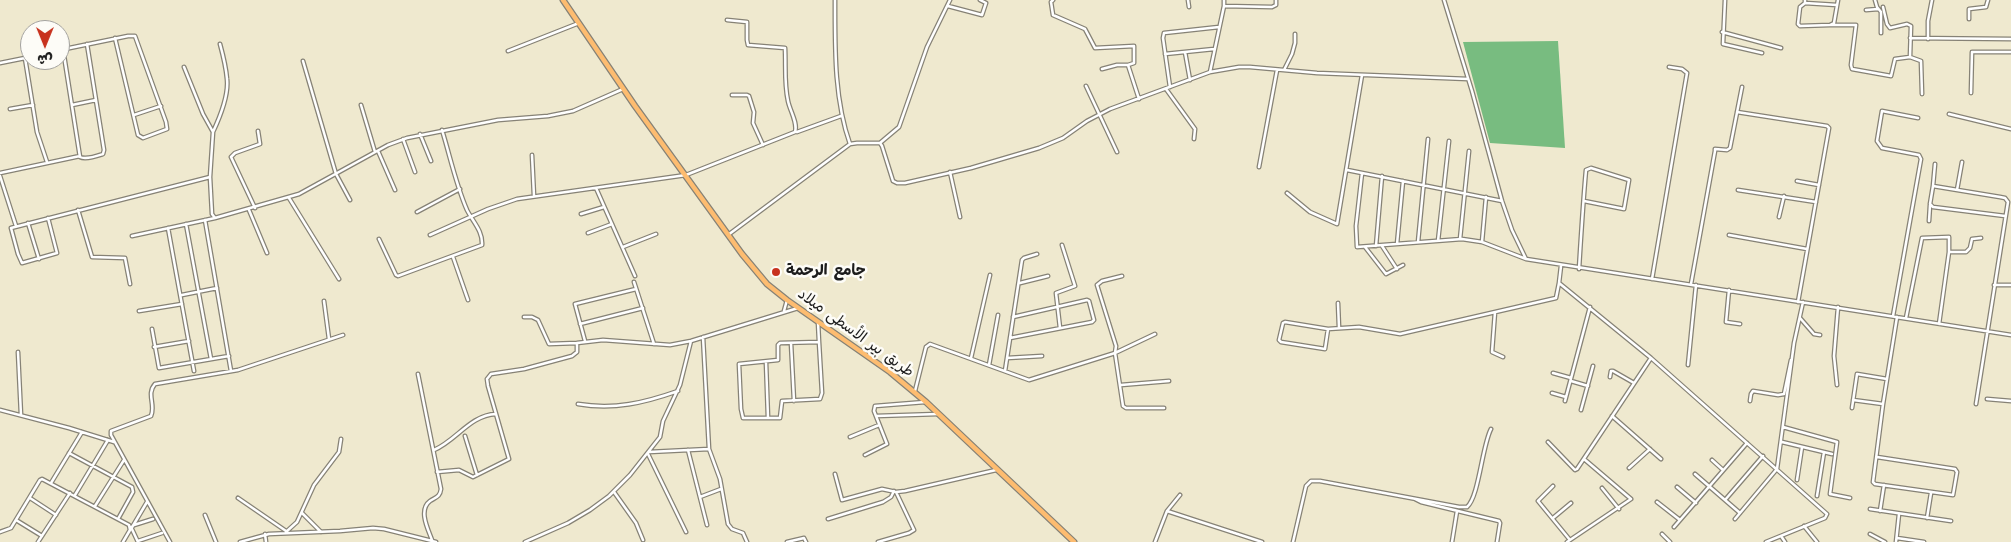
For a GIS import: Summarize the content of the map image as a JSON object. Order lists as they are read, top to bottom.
{
  "streets": {
    "main road": ["طريق بير الأسطى ميلاد"]
  },
  "places": ["جامع الرحمة"],
  "north": "bottom"
}
